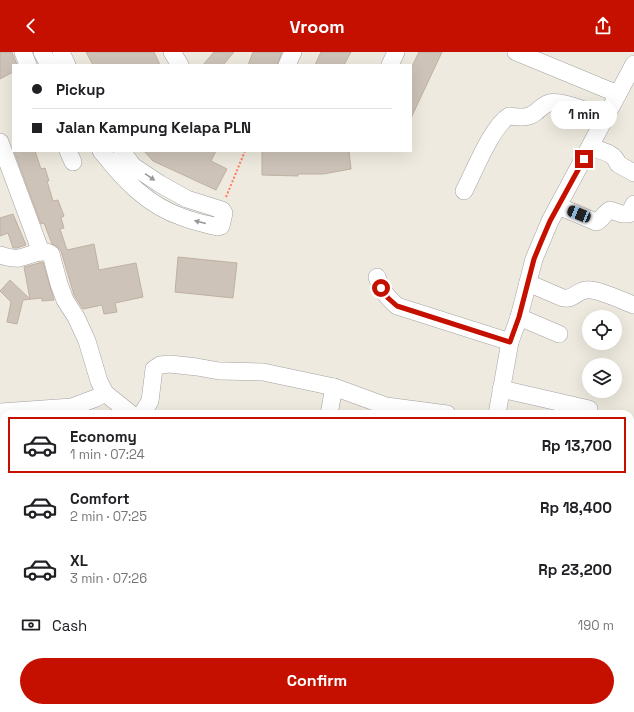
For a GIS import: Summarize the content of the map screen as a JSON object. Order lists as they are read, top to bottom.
{
  "page": {
    "header": "Vroom",
    "banner": ["Pickup", "Jalan Kampung Kelapa PLN"],
    "bubble": "1 min",
    "list": [
      {
        "name": "Economy",
        "note": "1 min · 07:24",
        "value": "Rp 13,700"
      },
      {
        "name": "Comfort",
        "note": "2 min · 07:25",
        "value": "Rp 18,400"
      },
      {
        "name": "XL",
        "note": "3 min · 07:26",
        "value": "Rp 23,200"
      }
    ],
    "pay": ["Cash", "190 m"],
    "buttons": "Confirm"
  }
}
